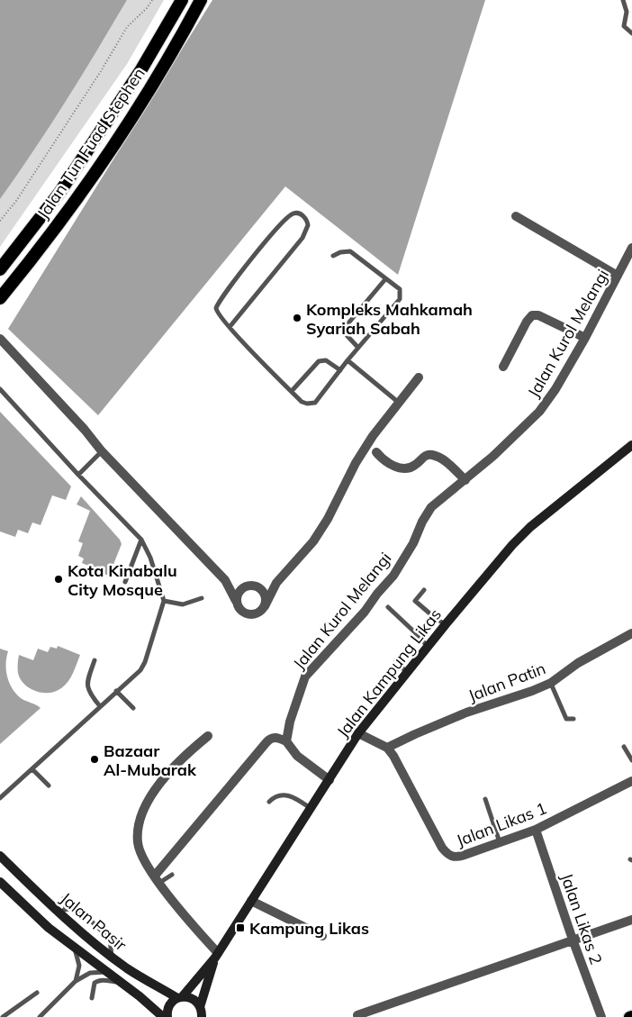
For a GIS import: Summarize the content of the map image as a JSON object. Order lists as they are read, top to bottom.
{
  "streets": {
    "highway": ["Jalan Tun Fuad Stephen"],
    "main road": ["Jalan Kampung Likas", "Jalan Pasir"],
    "street": [
      "Jalan Kurol Melangi",
      "Jalan Patin",
      "Jalan Likas 1",
      "Jalan Likas 2"
    ]
  },
  "crossings": [
    ["Jalan Kampung Likas", "Jalan Likas 1"],
    ["Jalan Kampung Likas", "Jalan Pasir"],
    ["Jalan Patin", "Jalan Likas 1"],
    ["Jalan Likas 1", "Jalan Likas 2"]
  ],
  "places": {
    "other": ["Kompleks Mahkamah Syariah Sabah", "Kota Kinabalu City Mosque", "Bazaar Al-Mubarak"],
    "transit": ["Kampung Likas"]
  }
}
